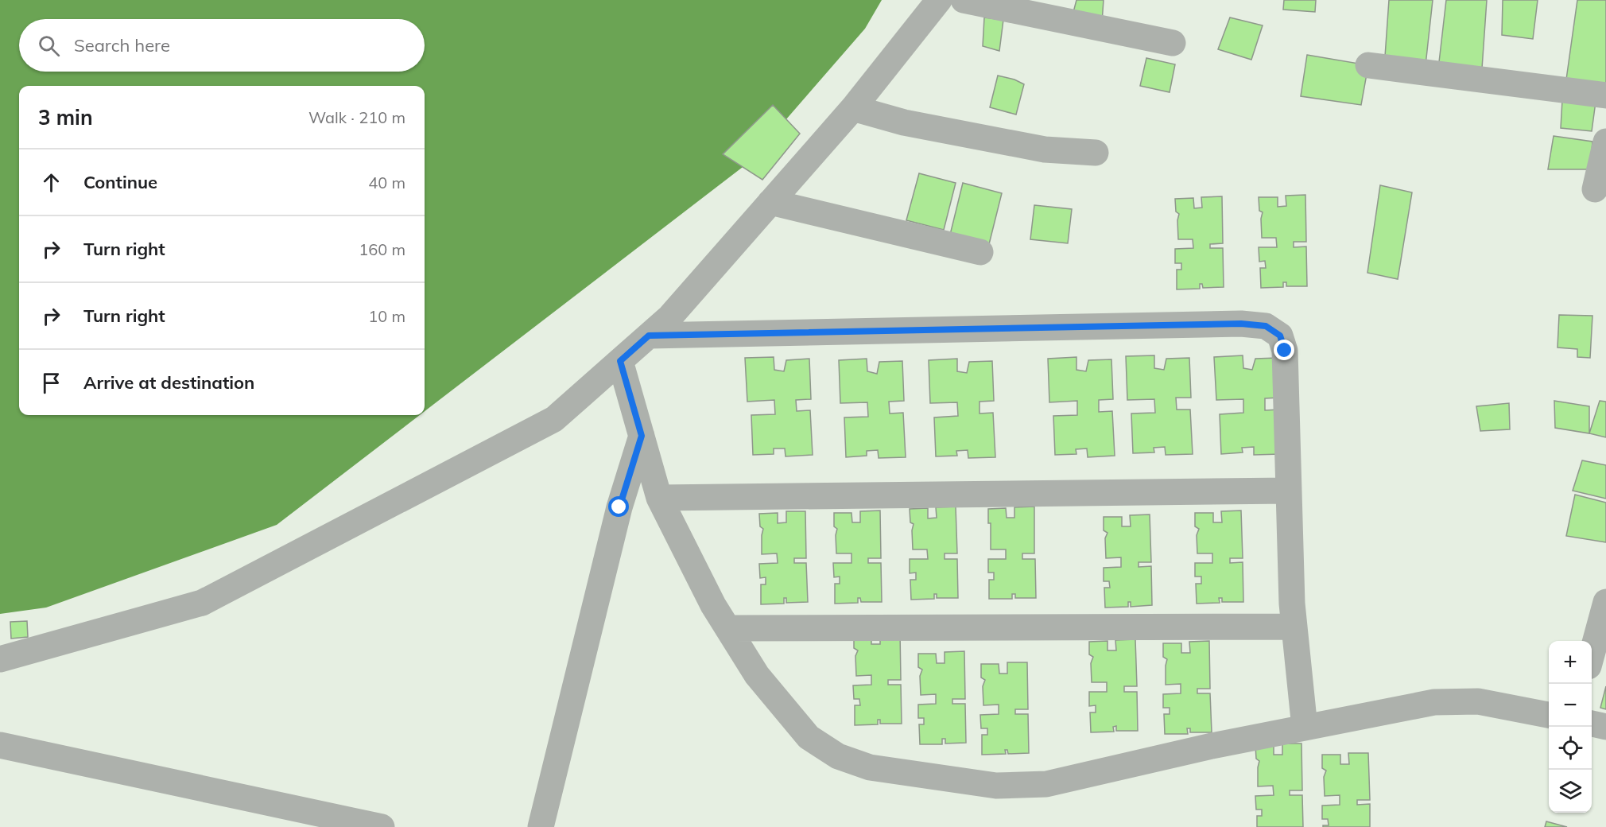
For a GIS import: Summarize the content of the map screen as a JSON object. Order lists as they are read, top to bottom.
{
  "page": {
    "search": "Search here",
    "heading": ["3 min", "Walk · 210 m"],
    "list": [
      ["Continue", "40 m"],
      ["Turn right", "160 m"],
      ["Turn right", "10 m"],
      "Arrive at destination"
    ],
    "map_buttons": ["+", "−"]
  }
}
